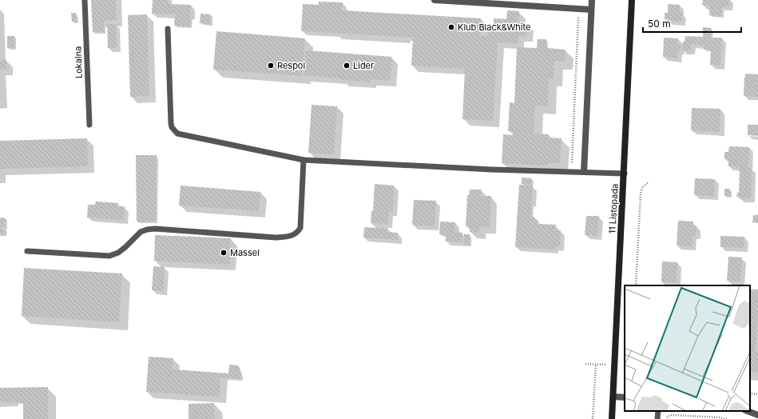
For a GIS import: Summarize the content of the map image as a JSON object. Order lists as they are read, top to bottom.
{
  "streets": {
    "main road": ["11 Listopada"],
    "lane": ["Lokalna"]
  },
  "places": [
    "Klub Black&White",
    "Respol",
    "Lider",
    "Massel"
  ],
  "scale_bar": "50 m"
}
